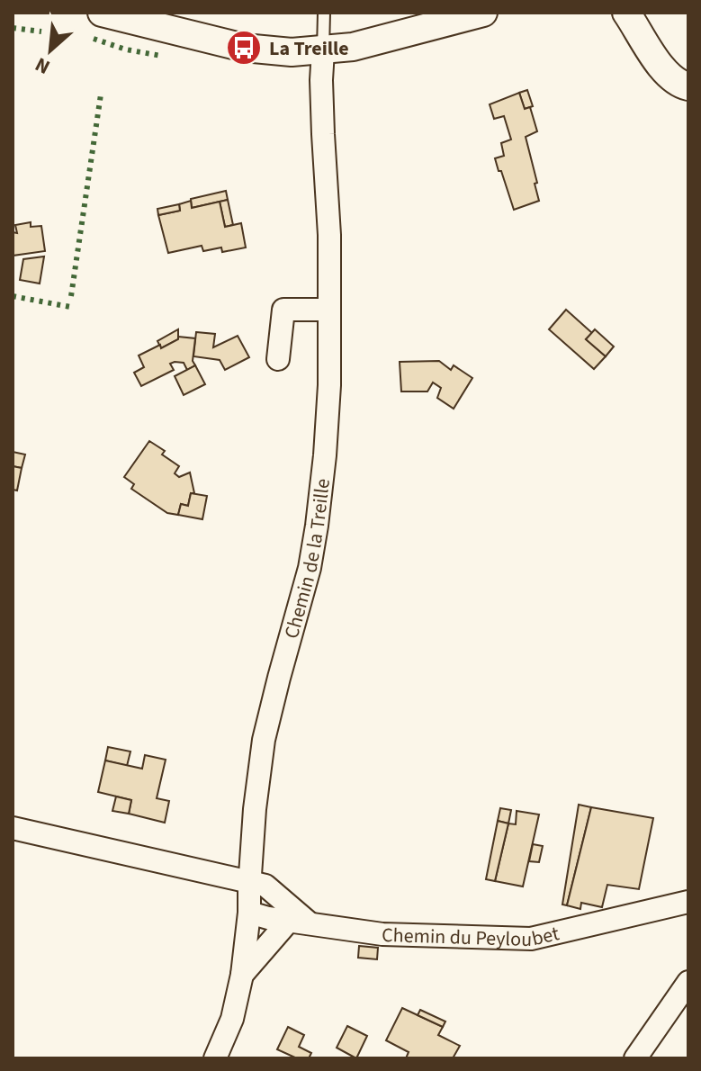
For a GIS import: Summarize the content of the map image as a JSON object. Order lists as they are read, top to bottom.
{
  "streets": {
    "street": ["Chemin de la Treille", "Chemin du Peyloubet"]
  },
  "crossings": [
    ["Chemin de la Treille", "Chemin du Peyloubet"]
  ],
  "places": {
    "bus stop": ["La Treille"]
  },
  "north": "bottom left"
}
